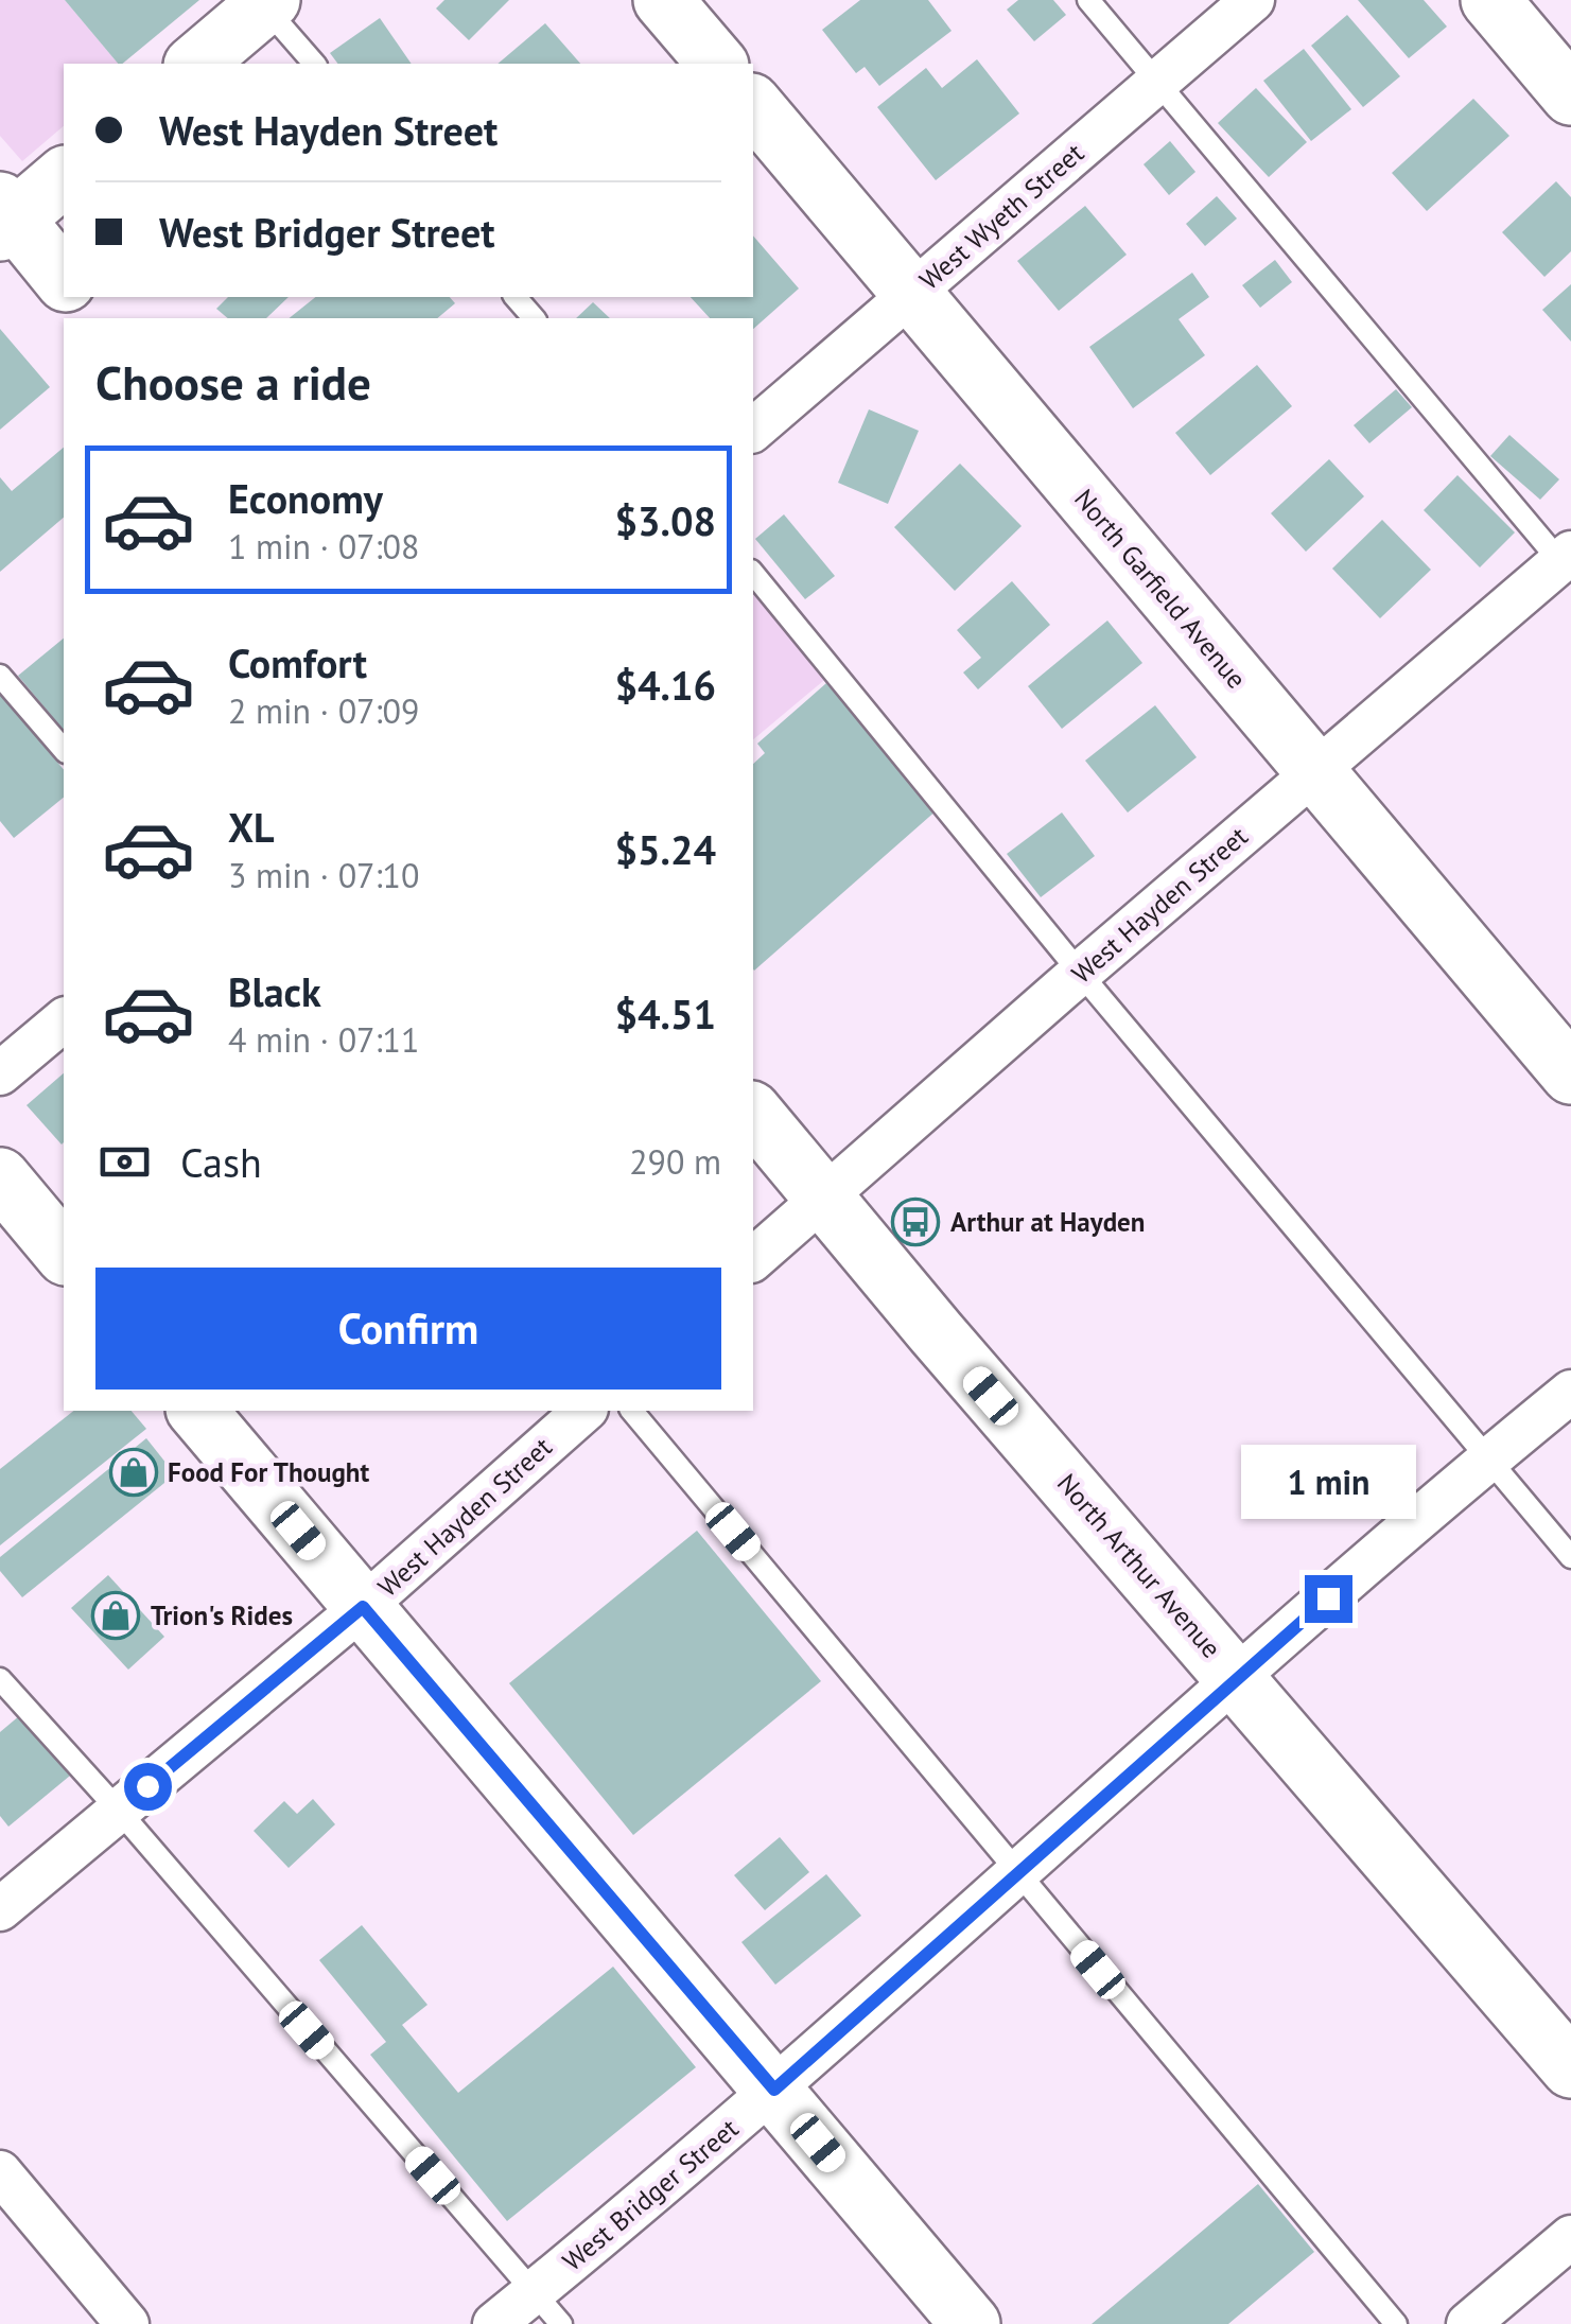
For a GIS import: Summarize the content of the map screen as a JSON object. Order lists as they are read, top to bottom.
{
  "streets": {
    "main road": ["North Garfield Avenue", "North Arthur Avenue"],
    "street": ["West Wyeth Street", "West Hayden Street", "West Bridger Street"]
  },
  "crossings": [
    ["West Wyeth Street", "North Garfield Avenue"],
    ["North Garfield Avenue", "West Hayden Street"],
    ["West Hayden Street", "North Arthur Avenue"],
    ["North Arthur Avenue", "West Bridger Street"]
  ],
  "places": {
    "bus stop": ["Arthur at Hayden"],
    "shop": ["Food For Thought", "Trion's Rides"]
  },
  "page": {
    "banner": ["West Hayden Street", "West Bridger Street"],
    "heading": "Choose a ride",
    "list": [
      {
        "name": "Economy",
        "note": "1 min · 07:08",
        "value": "$3.08"
      },
      {
        "name": "Comfort",
        "note": "2 min · 07:09",
        "value": "$4.16"
      },
      {
        "name": "XL",
        "note": "3 min · 07:10",
        "value": "$5.24"
      },
      {
        "name": "Black",
        "note": "4 min · 07:11",
        "value": "$4.51"
      }
    ],
    "pay": ["Cash", "290 m"],
    "buttons": "Confirm",
    "bubble": "1 min"
  }
}
